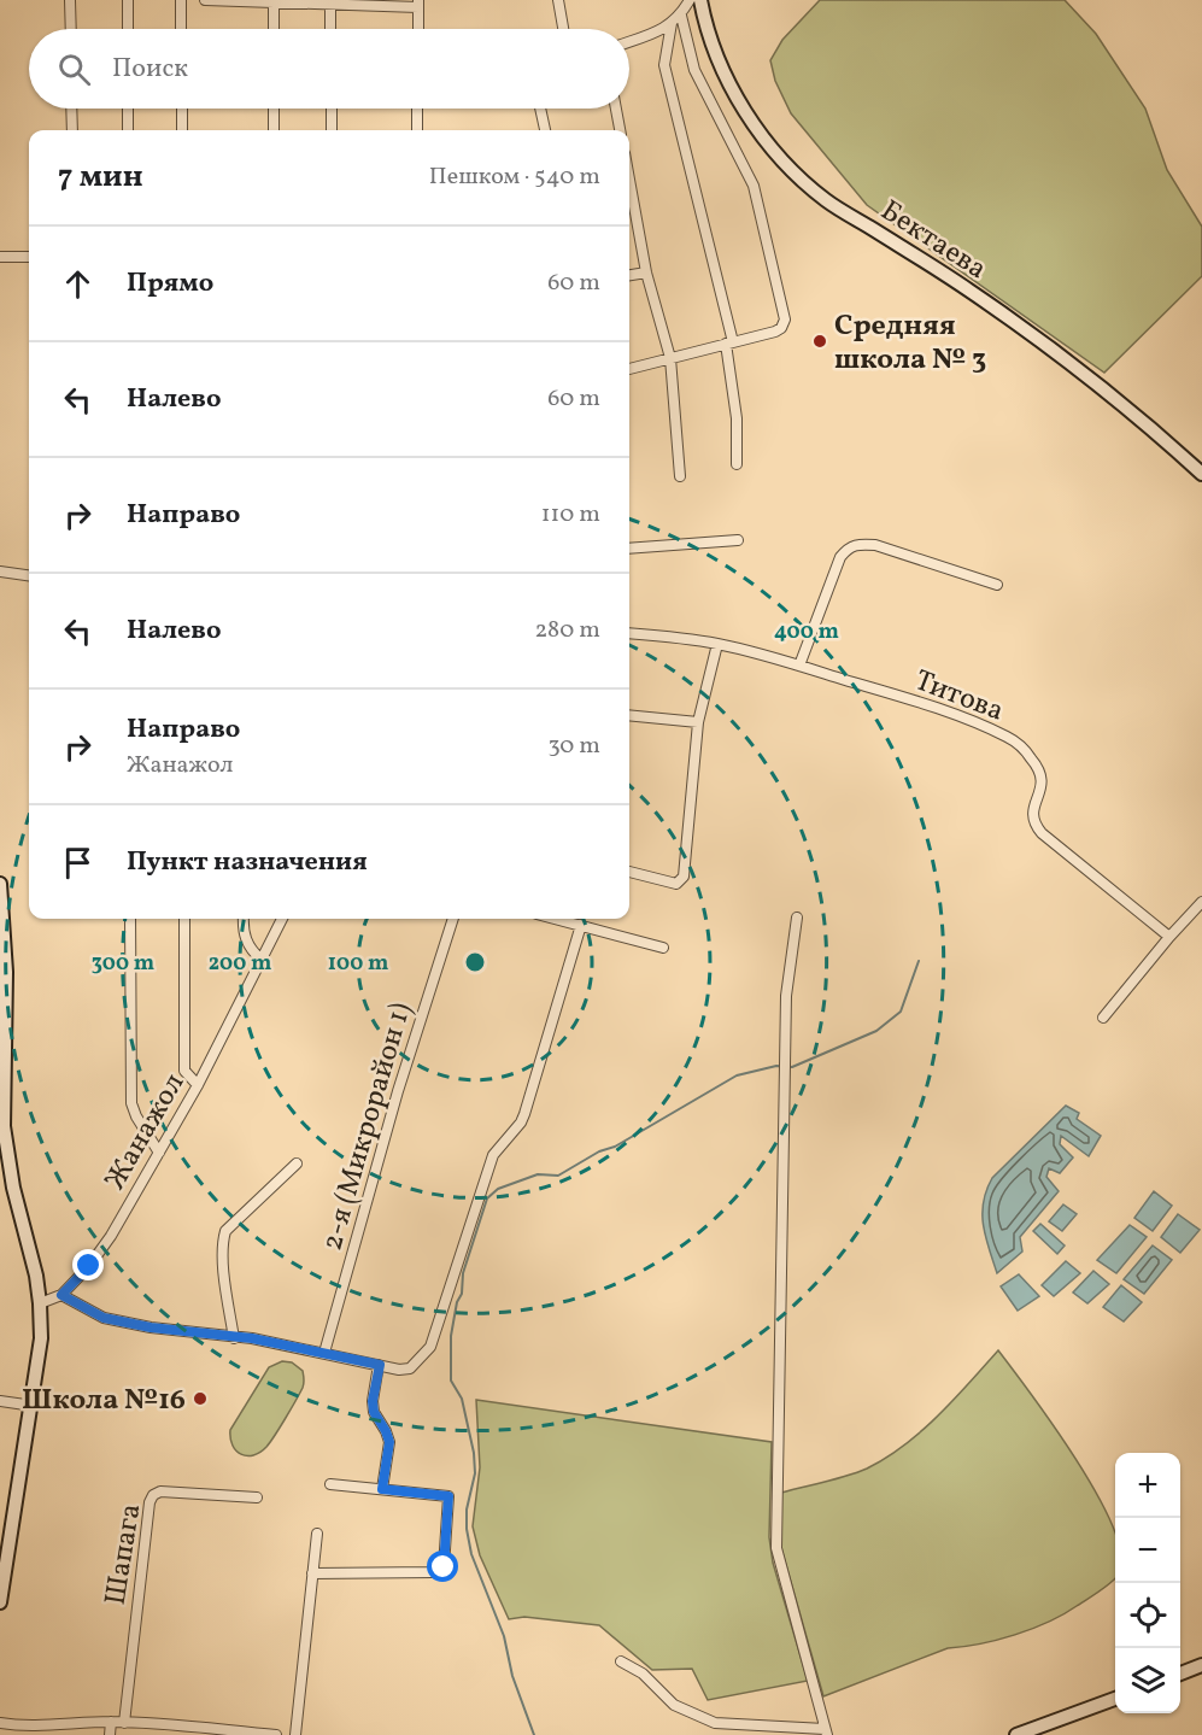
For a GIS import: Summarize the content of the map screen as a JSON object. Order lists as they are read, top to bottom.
{
  "streets": {
    "main road": ["Бектаева"],
    "street": [
      "Титова",
      "2-я (Микрорайон 1)",
      "Жанажол",
      "Шапага"
    ]
  },
  "places": ["Средняя школа № 3", "Школа №16"],
  "page": {
    "search": "Поиск",
    "heading": ["7 мин", "Пешком · 540 m"],
    "list": [
      ["Прямо", "60 m"],
      ["Налево", "60 m"],
      ["Направо", "110 m"],
      ["Налево", "280 m"],
      ["Направо", "Жанажол", "30 m"],
      "Пункт назначения"
    ],
    "map_buttons": ["+", "−"]
  },
  "rings": [
    "400 m",
    "300 m",
    "200 m",
    "100 m"
  ]
}
